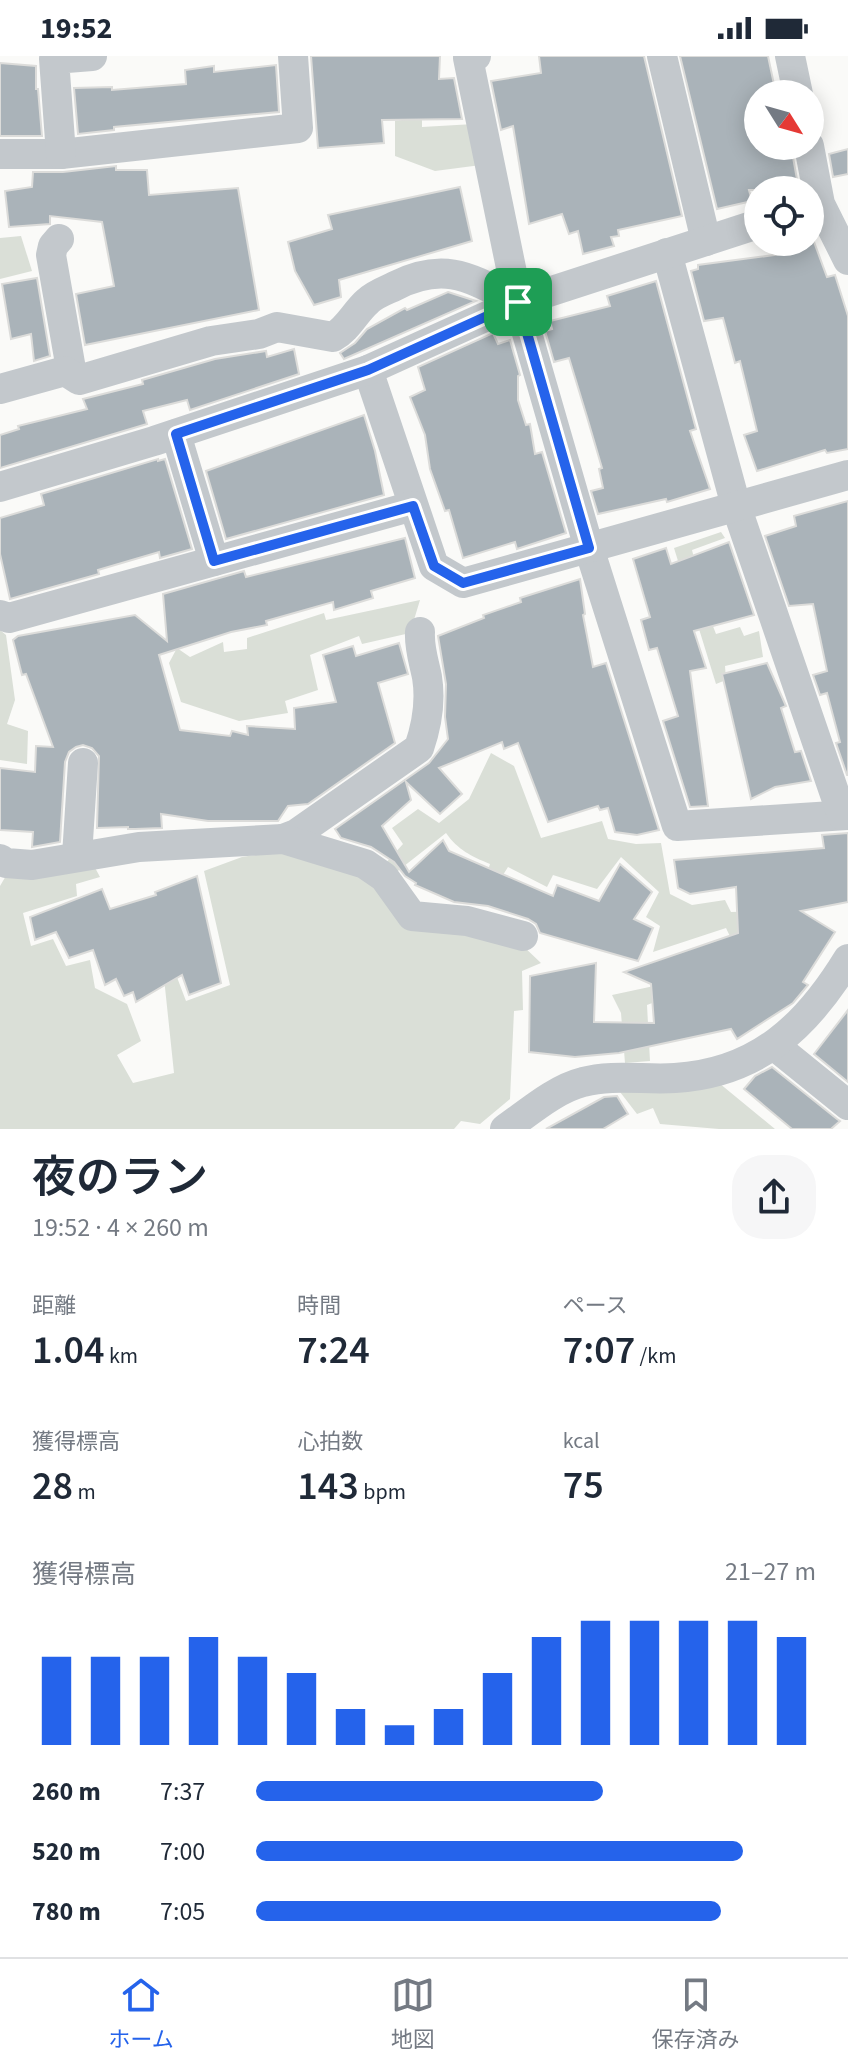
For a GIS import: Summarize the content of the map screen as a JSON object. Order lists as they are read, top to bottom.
{
  "north": "bottom right",
  "page": {
    "status": "19:52",
    "heading": ["夜のラン", "19:52 · 4 × 260 m"],
    "stats": [
      ["距離", "1.04 km"],
      ["時間", "7:24"],
      ["ペース", "7:07 /km"],
      ["獲得標高", "28 m"],
      ["心拍数", "143 bpm"],
      ["kcal", "75"]
    ],
    "chart": ["獲得標高", "21–27 m"],
    "list": [
      {
        "name": "260 m",
        "note": "7:37"
      },
      {
        "name": "520 m",
        "note": "7:00"
      },
      {
        "name": "780 m",
        "note": "7:05"
      }
    ],
    "tabs": ["ホーム", "地図", "保存済み"]
  }
}
